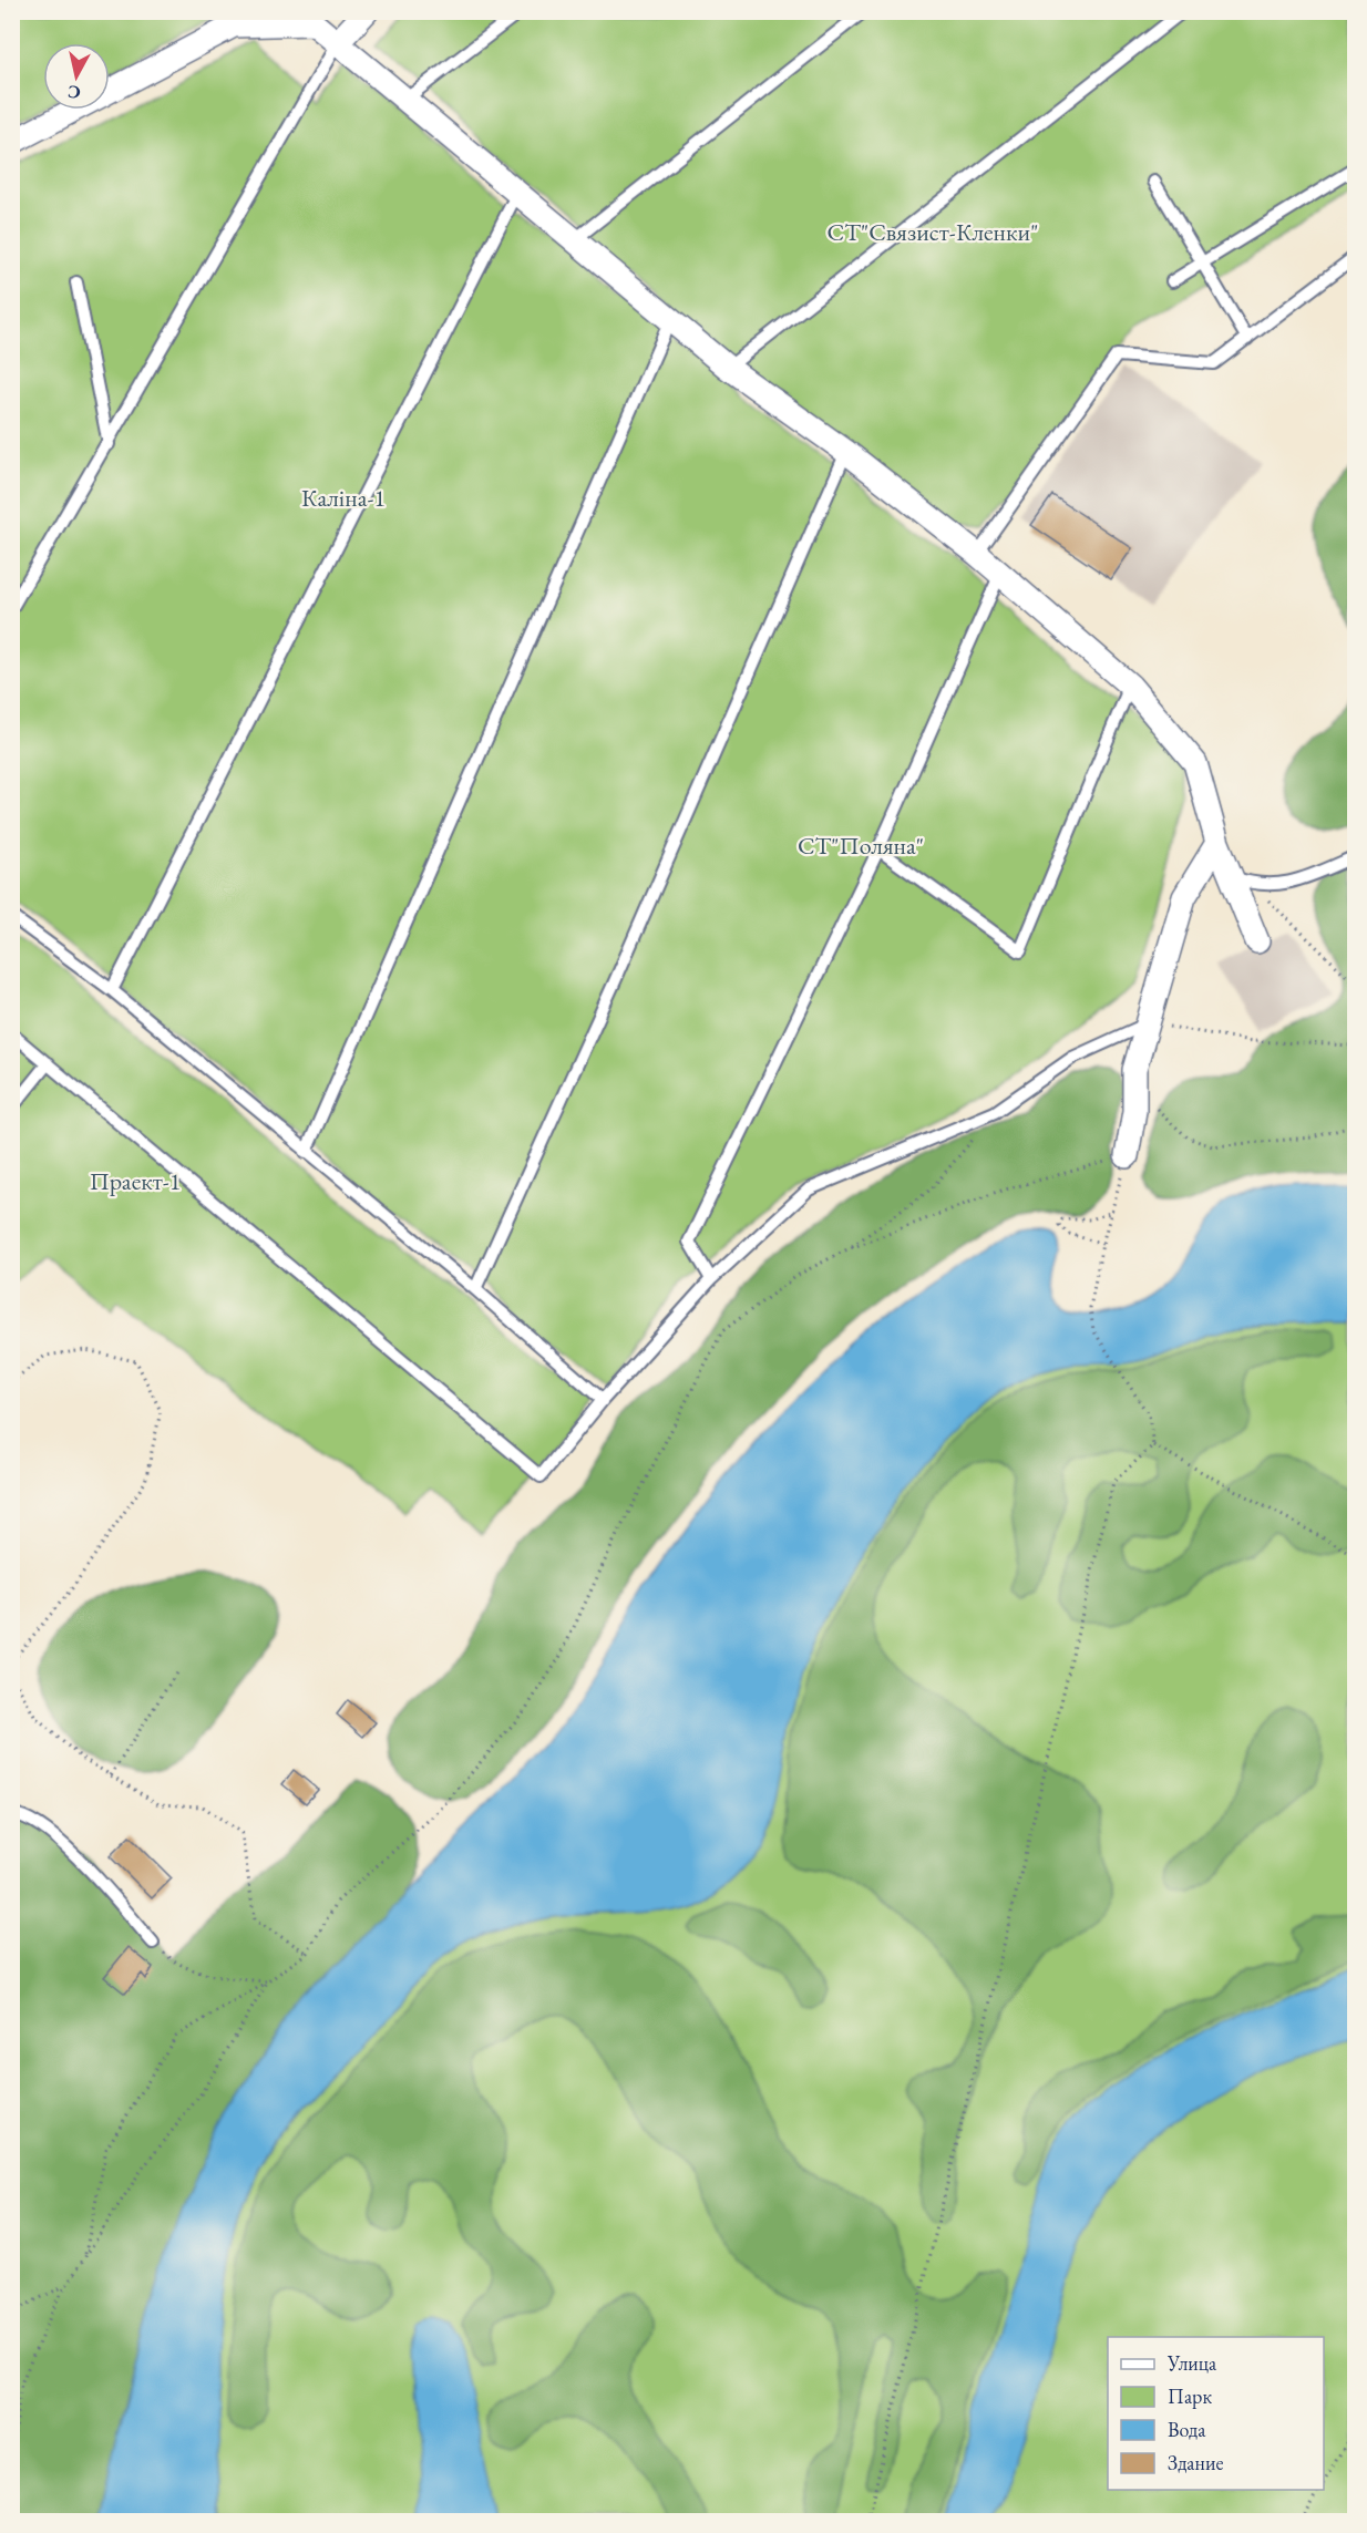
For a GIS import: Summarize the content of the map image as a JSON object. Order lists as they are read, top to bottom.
{
  "parks": [
    "СТ\"Связист-Кленки\"",
    "Каліна-1",
    "СТ\"Поляна\"",
    "Праект-1"
  ],
  "legend": [
    "Улица",
    "Парк",
    "Вода",
    "Здание"
  ],
  "north": "bottom"
}
